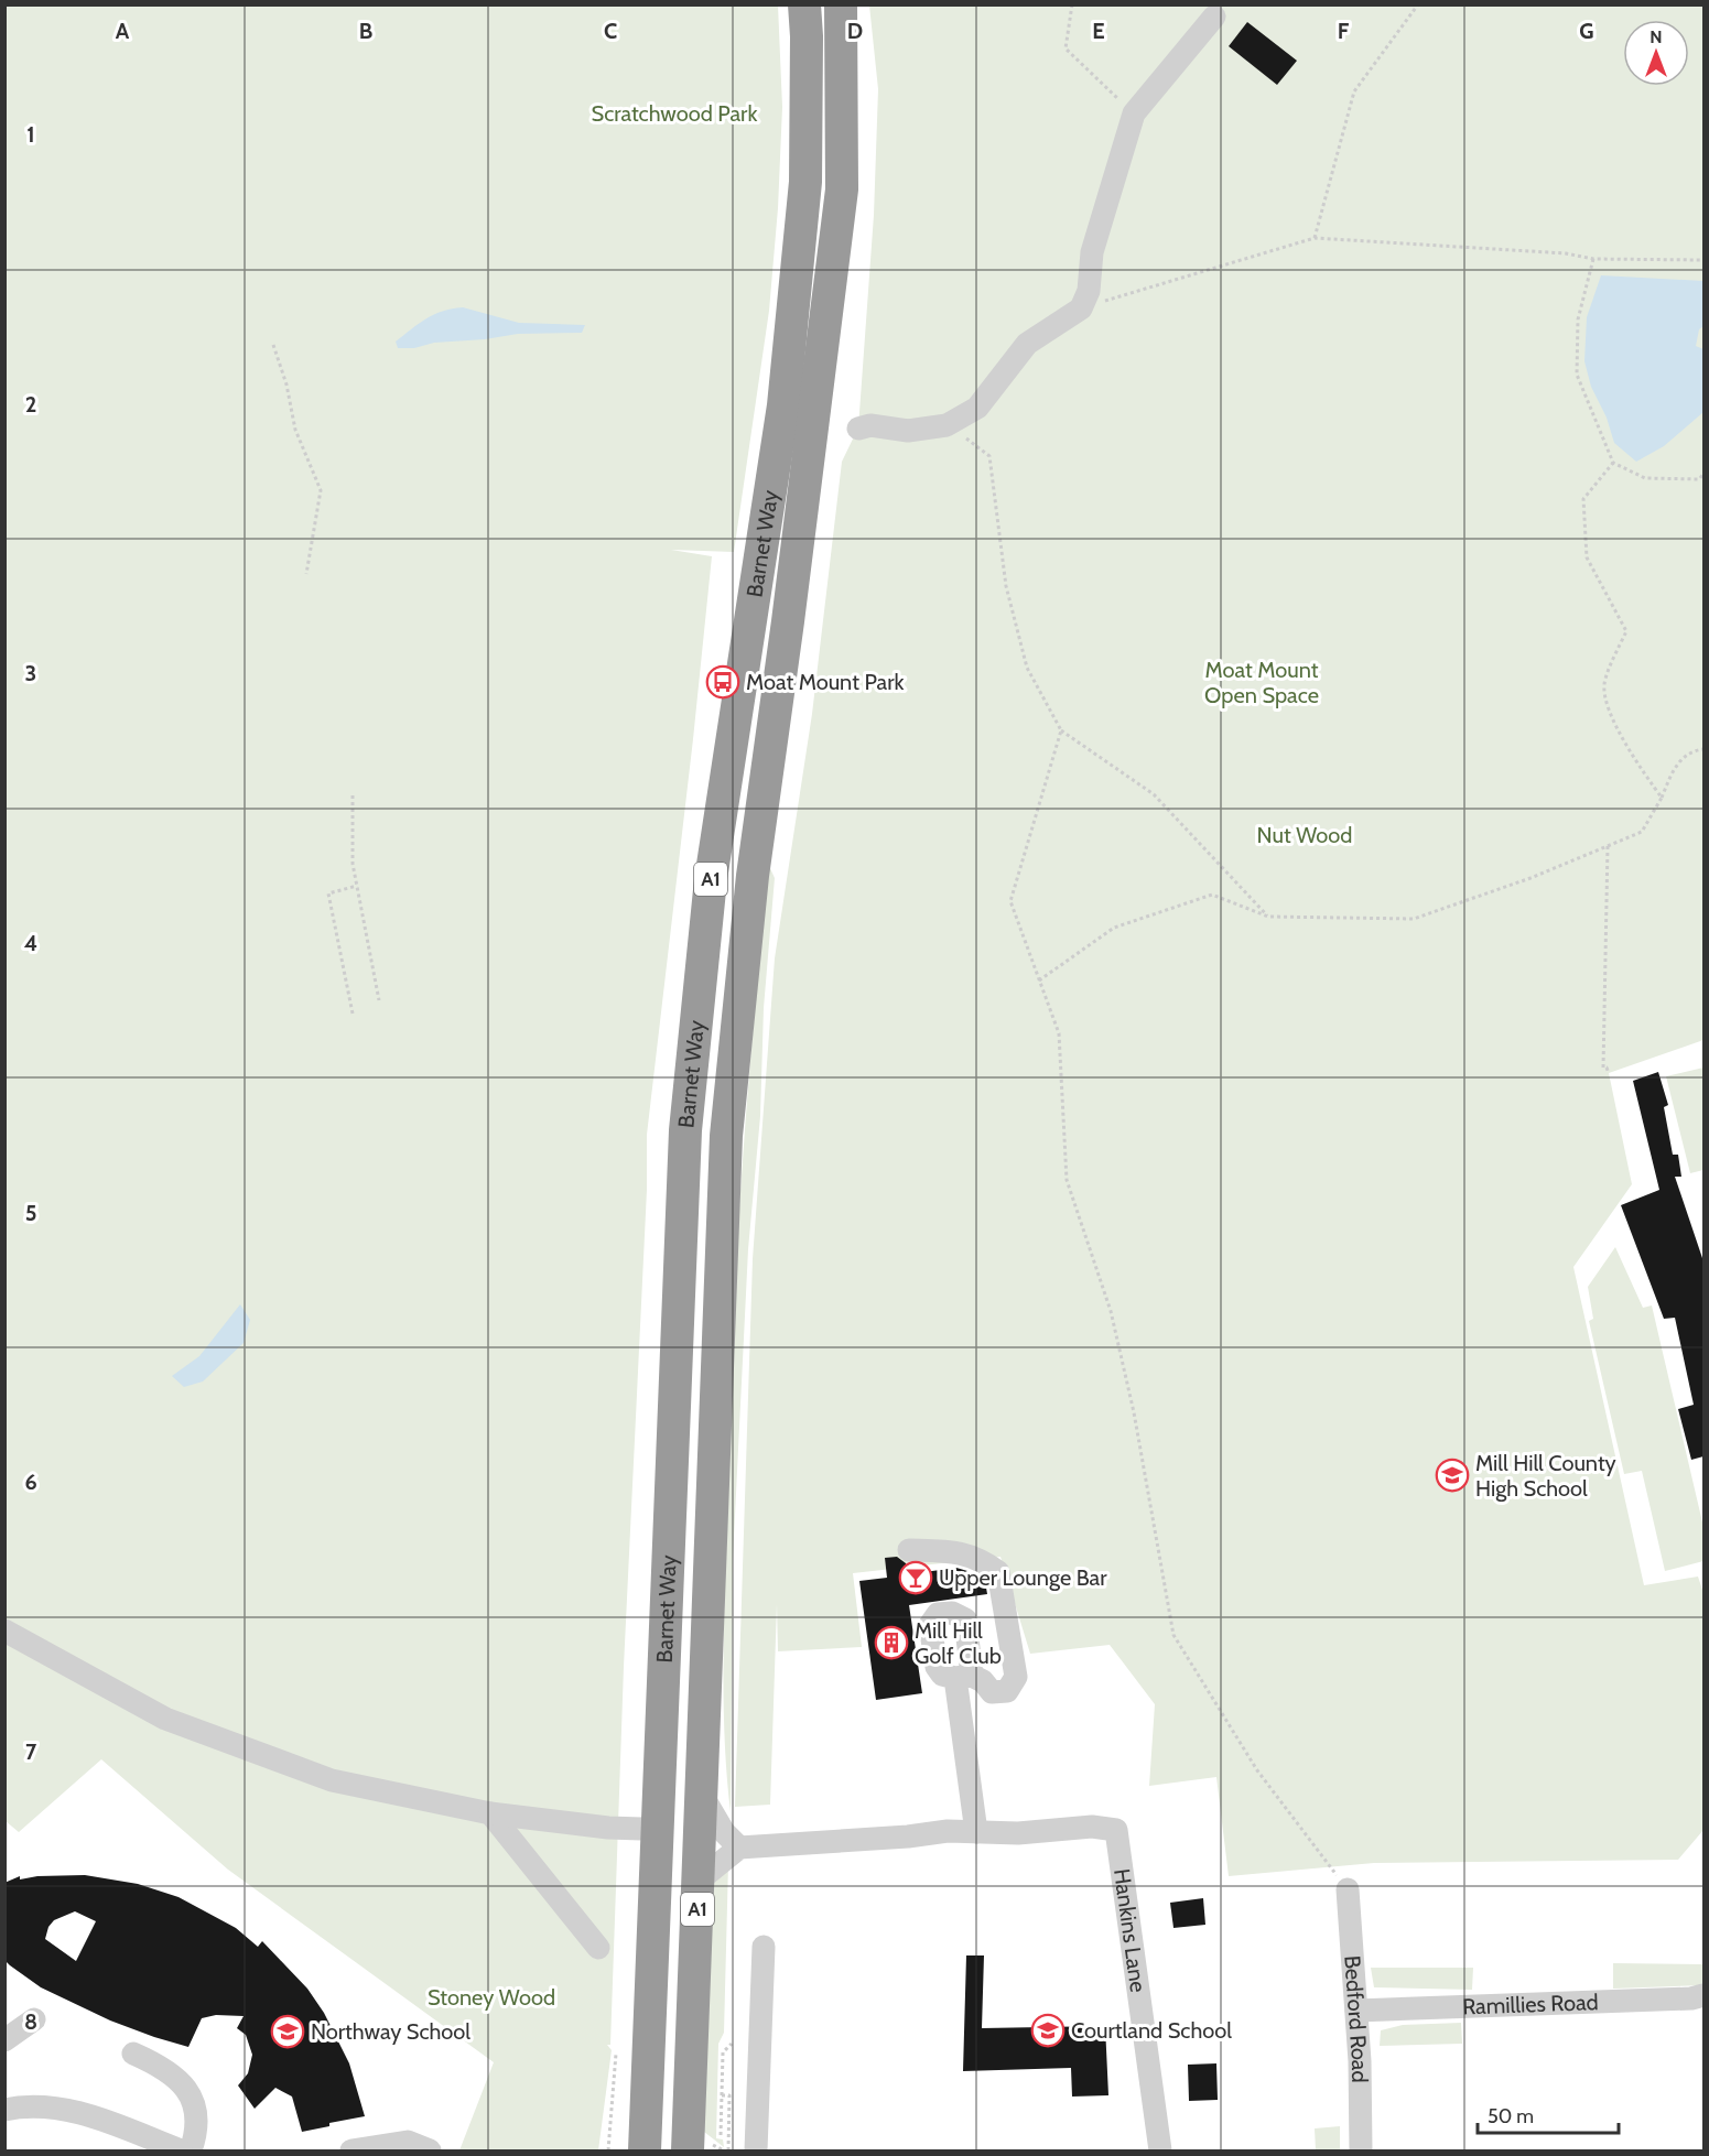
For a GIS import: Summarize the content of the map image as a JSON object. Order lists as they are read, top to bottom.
{
  "streets": {
    "highway": ["Barnet Way", "A1"],
    "street": ["Hankins Lane", "Ramillies Road", "Bedford Road"]
  },
  "crossings": [
    ["Ramillies Road", "Bedford Road"]
  ],
  "parks": [
    "Scratchwood Park",
    "Moat Mount Open Space",
    "Nut Wood",
    "Stoney Wood"
  ],
  "places": {
    "bus stop": ["Moat Mount Park"],
    "school or university": ["Mill Hill County High School", "Courtland School", "Northway School"],
    "bar": ["Upper Lounge Bar"],
    "building": ["Mill Hill Golf Club"]
  },
  "scale_bar": "50 m",
  "north": "top",
  "grid": {
    "columns": [
      "A",
      "B",
      "C",
      "D",
      "E",
      "F",
      "G"
    ],
    "rows": [
      "1",
      "2",
      "3",
      "4",
      "5",
      "6",
      "7",
      "8"
    ]
  }
}
